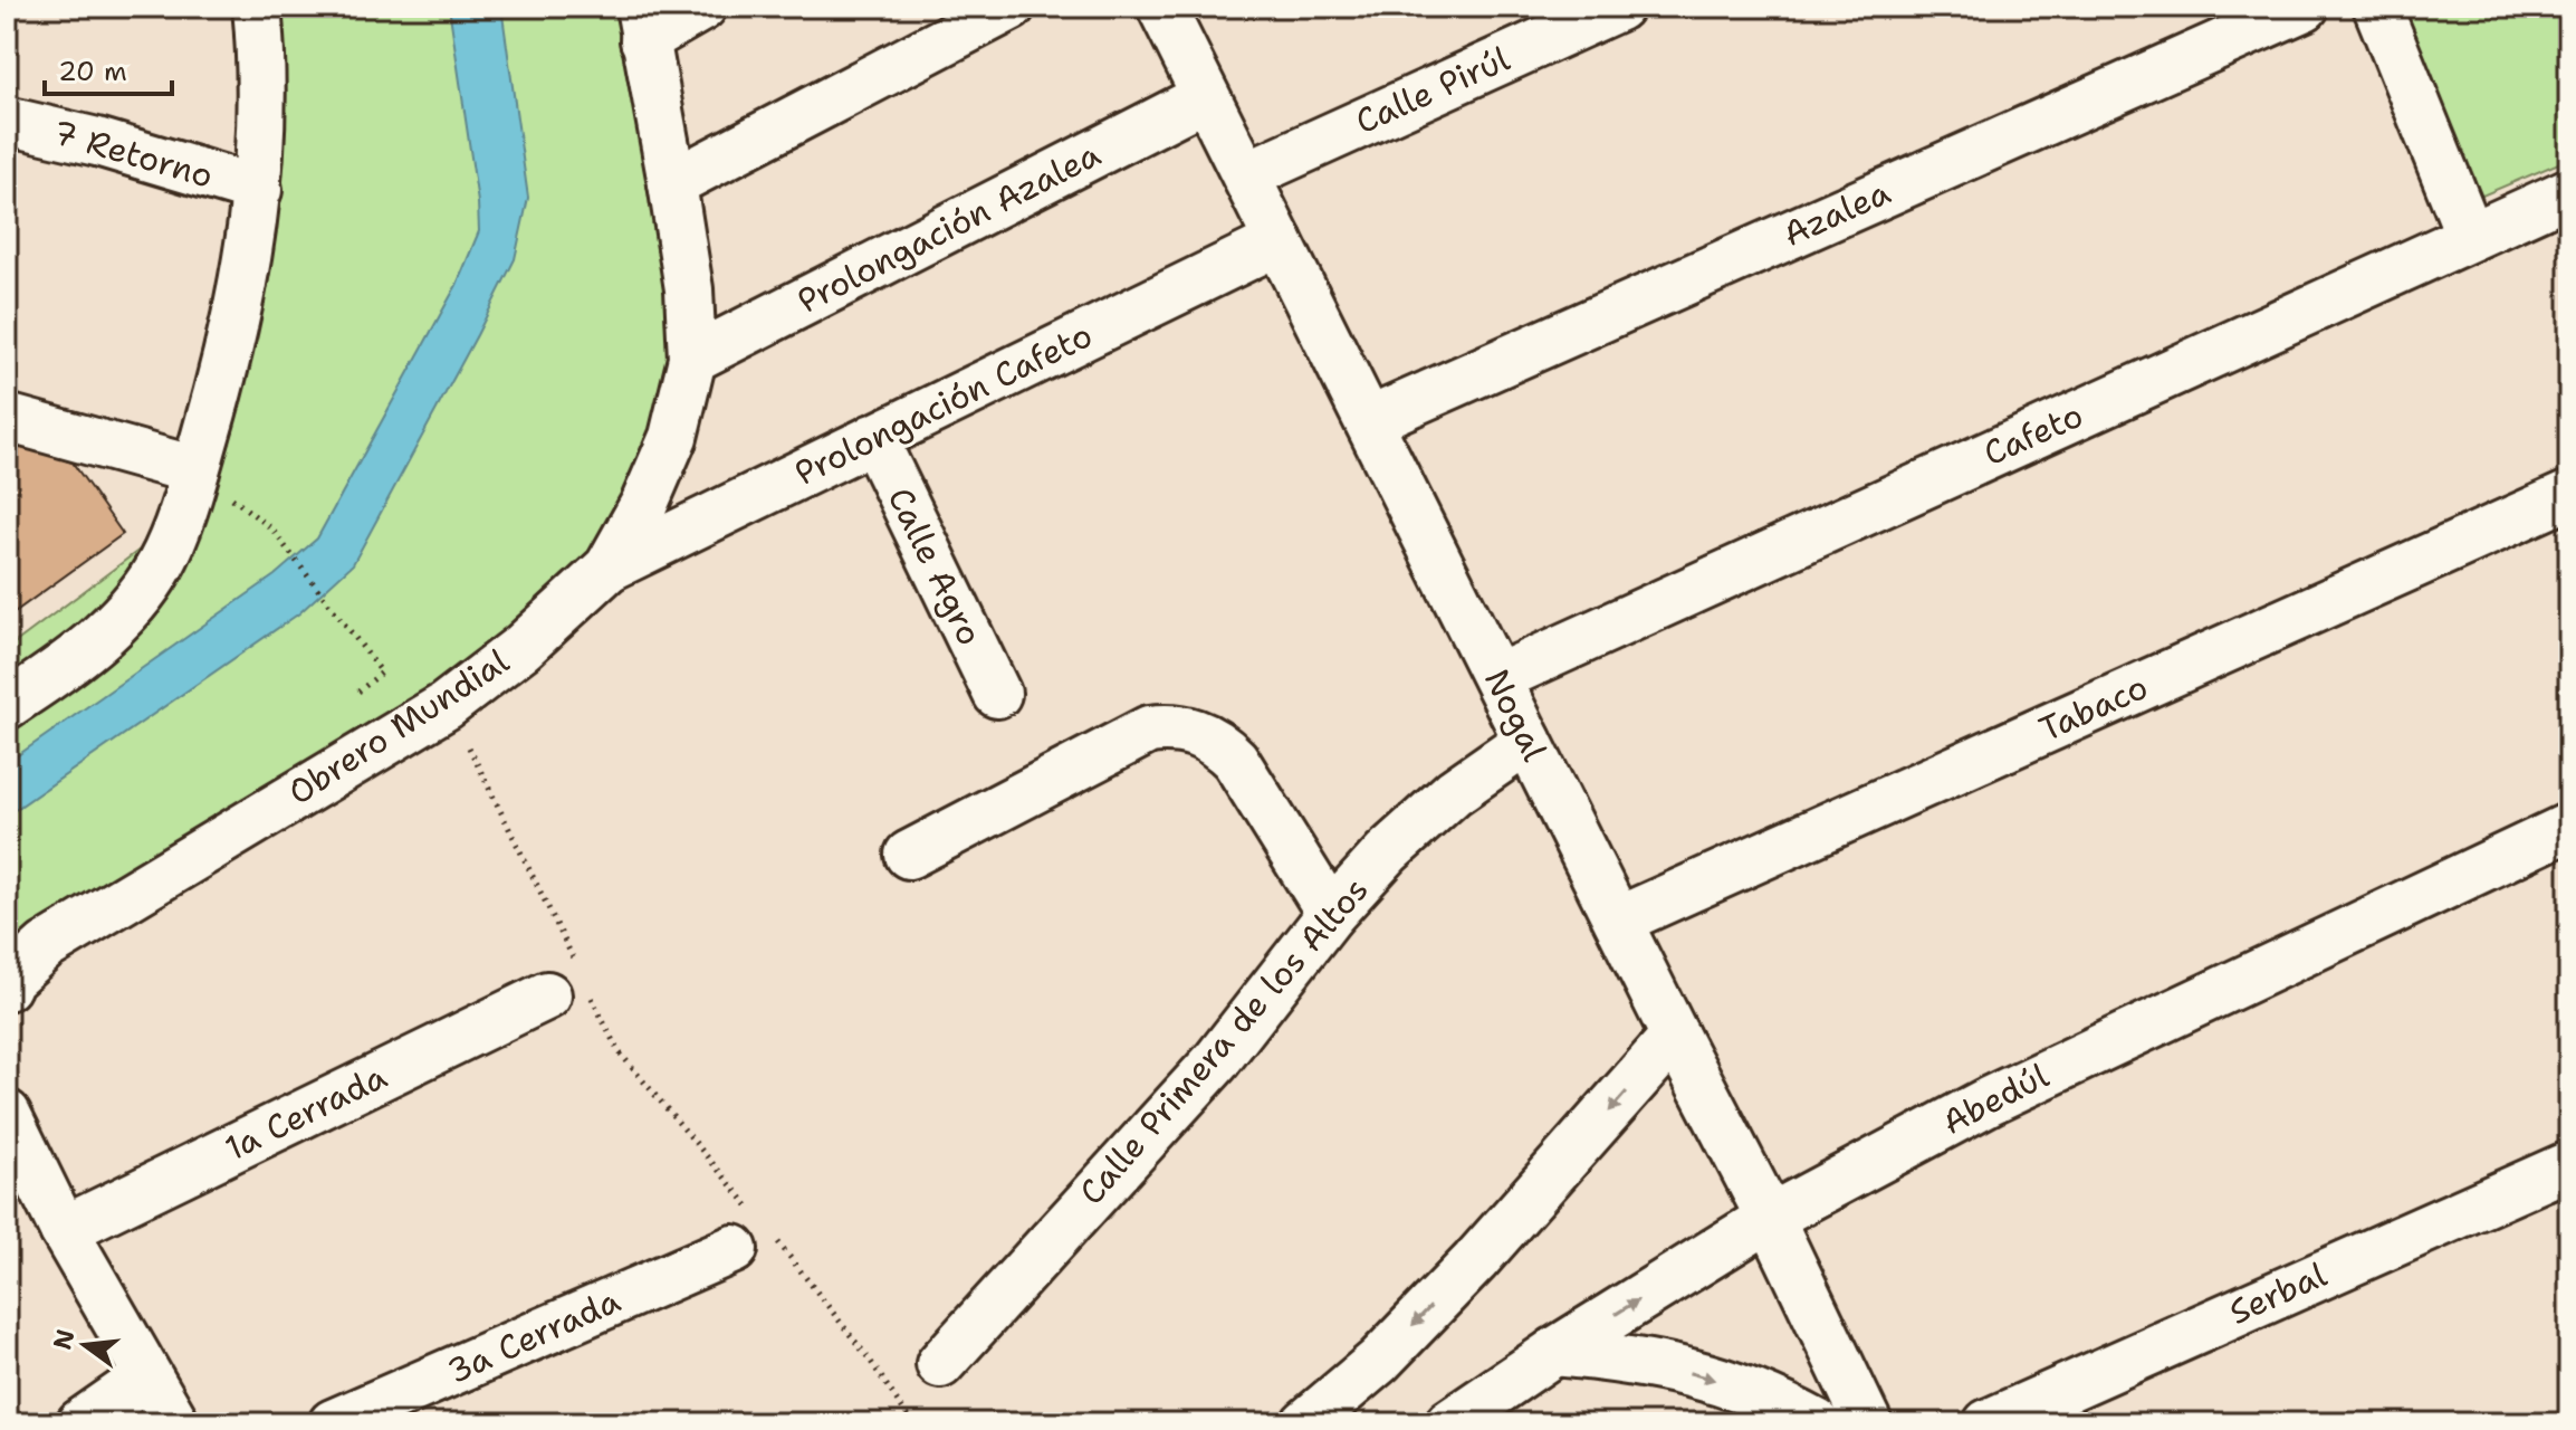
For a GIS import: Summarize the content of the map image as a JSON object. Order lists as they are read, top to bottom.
{
  "streets": {
    "street": [
      "Calle Pirúl",
      "7 Retorno",
      "Azalea",
      "Prolongación Azalea",
      "Prolongación Cafeto",
      "Cafeto",
      "Calle Agro",
      "Tabaco",
      "Nogal",
      "Obrero Mundial",
      "Calle Primera de los Altos",
      "Abedúl",
      "1a Cerrada",
      "Serbal",
      "3a Cerrada"
    ]
  },
  "crossings": [
    ["Calle Pirúl", "Nogal"],
    ["Azalea", "Nogal"],
    ["Prolongación Azalea", "Nogal"],
    ["Prolongación Azalea", "Obrero Mundial"],
    ["Prolongación Cafeto", "Calle Agro"],
    ["Prolongación Cafeto", "Nogal"],
    ["Prolongación Cafeto", "Obrero Mundial"],
    ["Cafeto", "Nogal"],
    ["Tabaco", "Nogal"],
    ["Nogal", "Calle Primera de los Altos"],
    ["Nogal", "Abedúl"]
  ],
  "scale_bar": "20 m",
  "north": "left"
}
